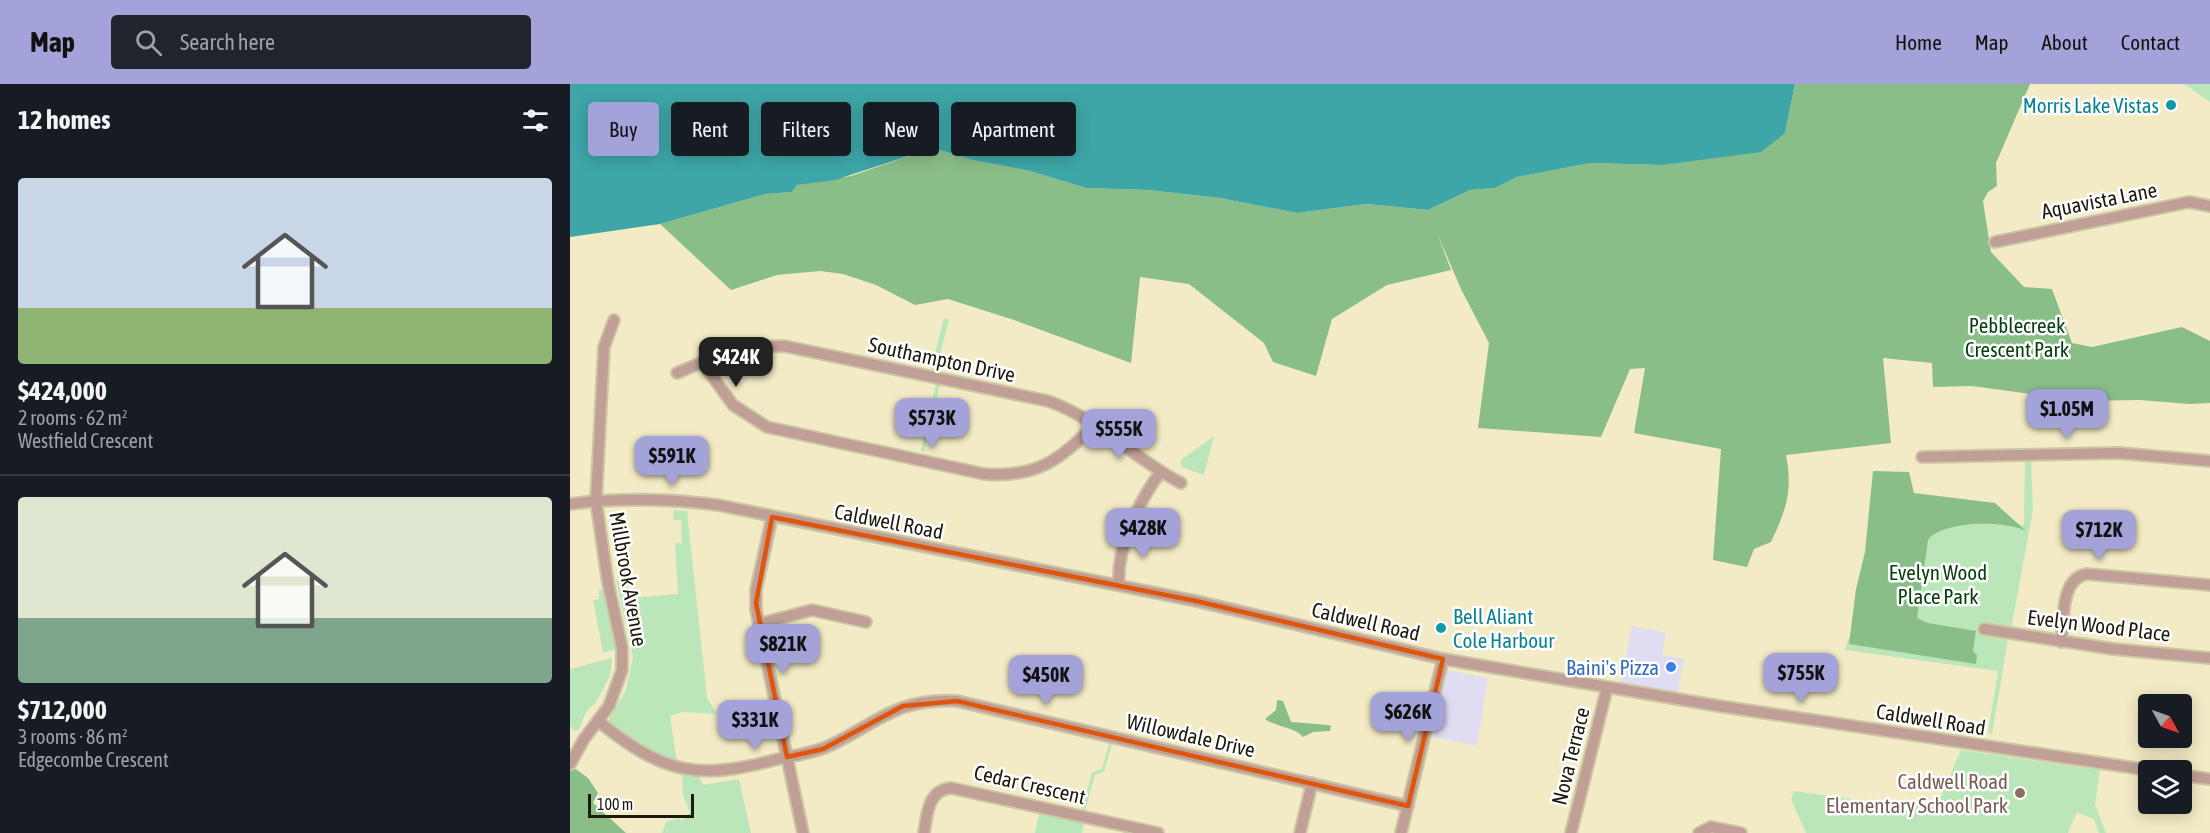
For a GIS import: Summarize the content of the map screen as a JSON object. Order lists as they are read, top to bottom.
{
  "streets": {
    "street": [
      "Aquavista Lane",
      "Southampton Drive",
      "Caldwell Road",
      "Millbrook Avenue",
      "Evelyn Wood Place",
      "Willowdale Drive",
      "Nova Terrace",
      "Cedar Crescent"
    ]
  },
  "crossings": [
    ["Caldwell Road", "Millbrook Avenue"],
    ["Caldwell Road", "Nova Terrace"],
    ["Millbrook Avenue", "Willowdale Drive"]
  ],
  "parks": ["Pebblecreek Crescent Park", "Evelyn Wood Place Park"],
  "places": [
    "Morris Lake Vistas",
    "Bell Aliant Cole Harbour",
    "Baini's Pizza",
    "Caldwell Road Elementary School Park"
  ],
  "scale_bar": "100 m",
  "north": "bottom right",
  "page": {
    "header": "Map",
    "search": "Search here",
    "nav": [
      "Home",
      "Map",
      "About",
      "Contact"
    ],
    "heading": "12 homes",
    "chip": [
      "Buy",
      "Rent",
      "Filters",
      "New",
      "Apartment"
    ],
    "list": [
      {
        "name": "$424,000",
        "note": "2 rooms · 62 m² · Westfield Crescent"
      },
      {
        "name": "$712,000",
        "note": "3 rooms · 86 m² · Edgecombe Crescent"
      }
    ],
    "price": [
      "$424K",
      "$1.05M",
      "$573K",
      "$555K",
      "$591K",
      "$428K",
      "$712K",
      "$821K",
      "$755K",
      "$450K",
      "$626K",
      "$331K"
    ],
    "scale": "100 m"
  }
}
